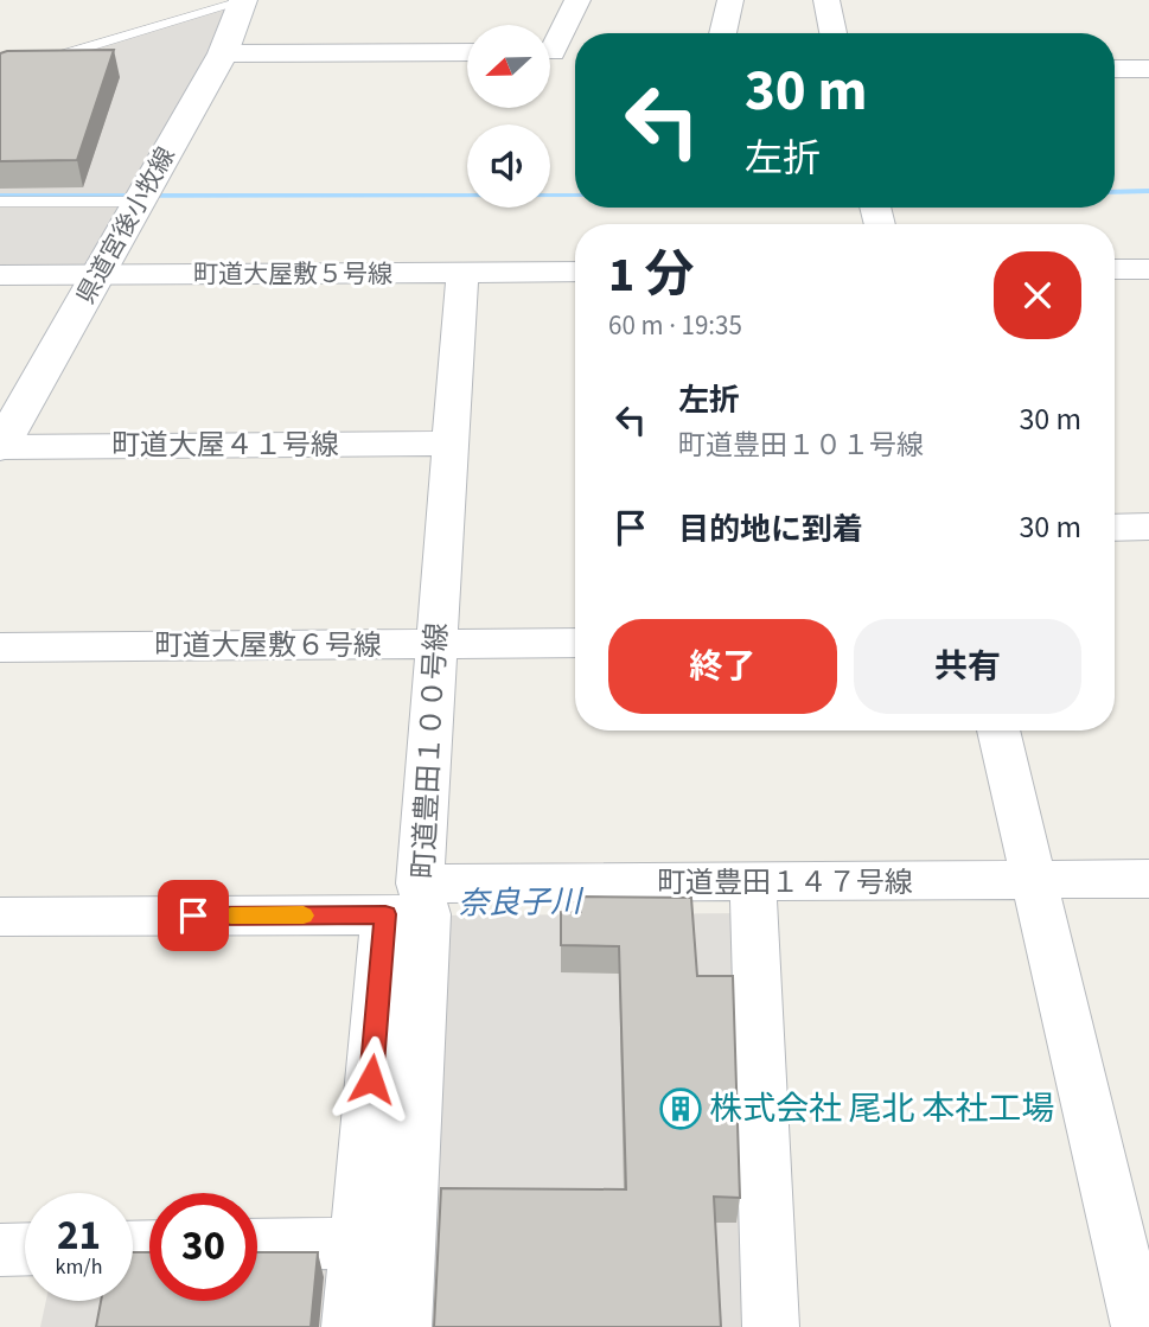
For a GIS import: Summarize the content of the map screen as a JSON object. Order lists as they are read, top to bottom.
{
  "streets": {
    "main road": ["県道宮後小牧線"],
    "street": [
      "町道大屋敷５号線",
      "町道大屋４１号線",
      "町道大屋敷６号線",
      "町道豊田１００号線",
      "町道豊田１４７号線"
    ]
  },
  "crossings": [
    ["県道宮後小牧線", "町道大屋敷５号線"],
    ["県道宮後小牧線", "町道大屋４１号線"],
    ["町道大屋敷５号線", "町道豊田１００号線"],
    ["町道大屋４１号線", "町道豊田１００号線"],
    ["町道大屋敷６号線", "町道豊田１００号線"],
    ["町道豊田１００号線", "町道豊田１４７号線"]
  ],
  "water": ["奈良子川"],
  "places": {
    "building": ["株式会社 尾北 本社工場"]
  },
  "north": "left",
  "page": {
    "turn": ["30 m", "左折"],
    "heading": ["1 分", "60 m · 19:35"],
    "list": [
      {
        "name": "左折",
        "note": "町道豊田１０１号線",
        "value": "30 m"
      },
      {
        "name": "目的地に到着",
        "value": "30 m"
      }
    ],
    "buttons": ["終了", "共有"],
    "speed": "21 km/h",
    "limit": "30"
  }
}
